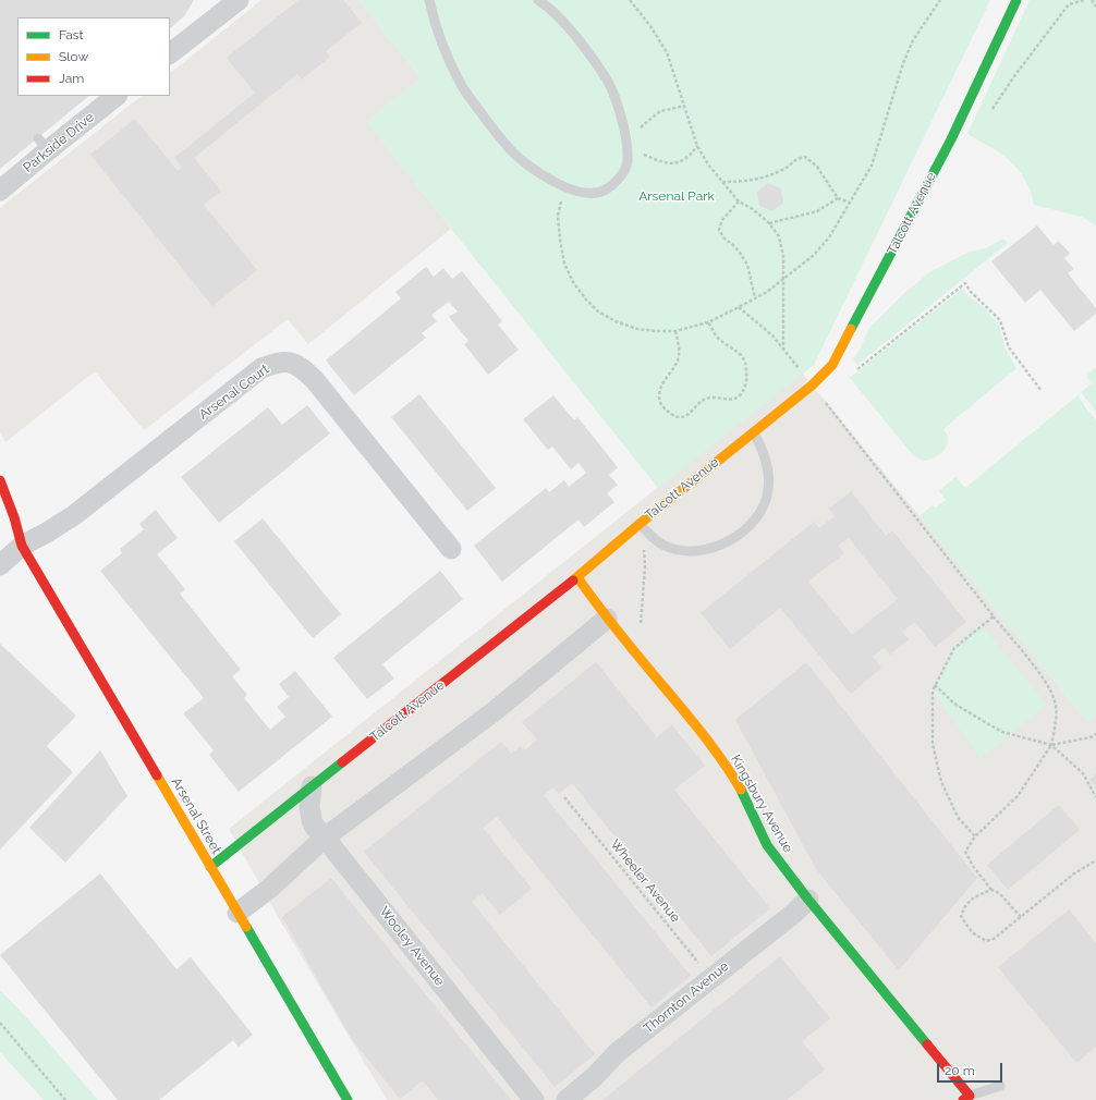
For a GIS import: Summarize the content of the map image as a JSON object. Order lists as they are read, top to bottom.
{
  "streets": {
    "street": [
      "Parkside Drive",
      "Talcott Avenue",
      "Arsenal Court",
      "Kingsbury Avenue",
      "Arsenal Street",
      "Wooley Avenue",
      "Thornton Avenue"
    ],
    "path": ["Wheeler Avenue"]
  },
  "crossings": [
    ["Talcott Avenue", "Kingsbury Avenue"],
    ["Talcott Avenue", "Arsenal Street"],
    ["Talcott Avenue", "Wooley Avenue"],
    ["Arsenal Court", "Arsenal Street"],
    ["Kingsbury Avenue", "Thornton Avenue"],
    ["Wheeler Avenue", "Thornton Avenue"]
  ],
  "parks": ["Arsenal Park"],
  "legend": ["Fast", "Slow", "Jam"],
  "scale_bar": "20 m"
}
